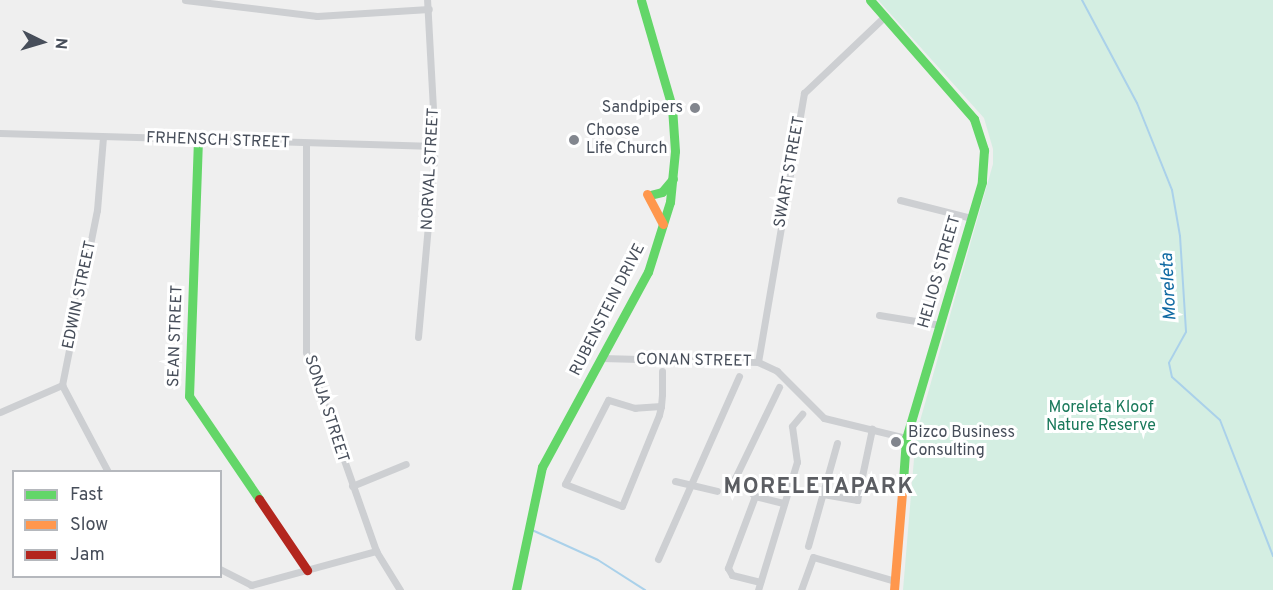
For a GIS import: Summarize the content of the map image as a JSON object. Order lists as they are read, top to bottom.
{
  "streets": {
    "street": [
      "FRHENSCH STREET",
      "NORVAL STREET",
      "SWART STREET",
      "HELIOS STREET",
      "EDWIN STREET",
      "RUBENSTEIN DRIVE",
      "SEAN STREET",
      "CONAN STREET",
      "SONJA STREET"
    ]
  },
  "crossings": [
    ["FRHENSCH STREET", "NORVAL STREET"],
    ["FRHENSCH STREET", "EDWIN STREET"],
    ["FRHENSCH STREET", "SEAN STREET"],
    ["FRHENSCH STREET", "SONJA STREET"],
    ["SWART STREET", "HELIOS STREET"],
    ["SWART STREET", "CONAN STREET"],
    ["HELIOS STREET", "CONAN STREET"],
    ["RUBENSTEIN DRIVE", "CONAN STREET"]
  ],
  "districts": ["MORELETAPARK"],
  "water": ["Moreleta"],
  "parks": ["Moreleta Kloof Nature Reserve"],
  "places": ["Sandpipers", "Choose Life Church", "Bizco Business Consulting"],
  "legend": ["Fast", "Slow", "Jam"],
  "north": "right"
}
